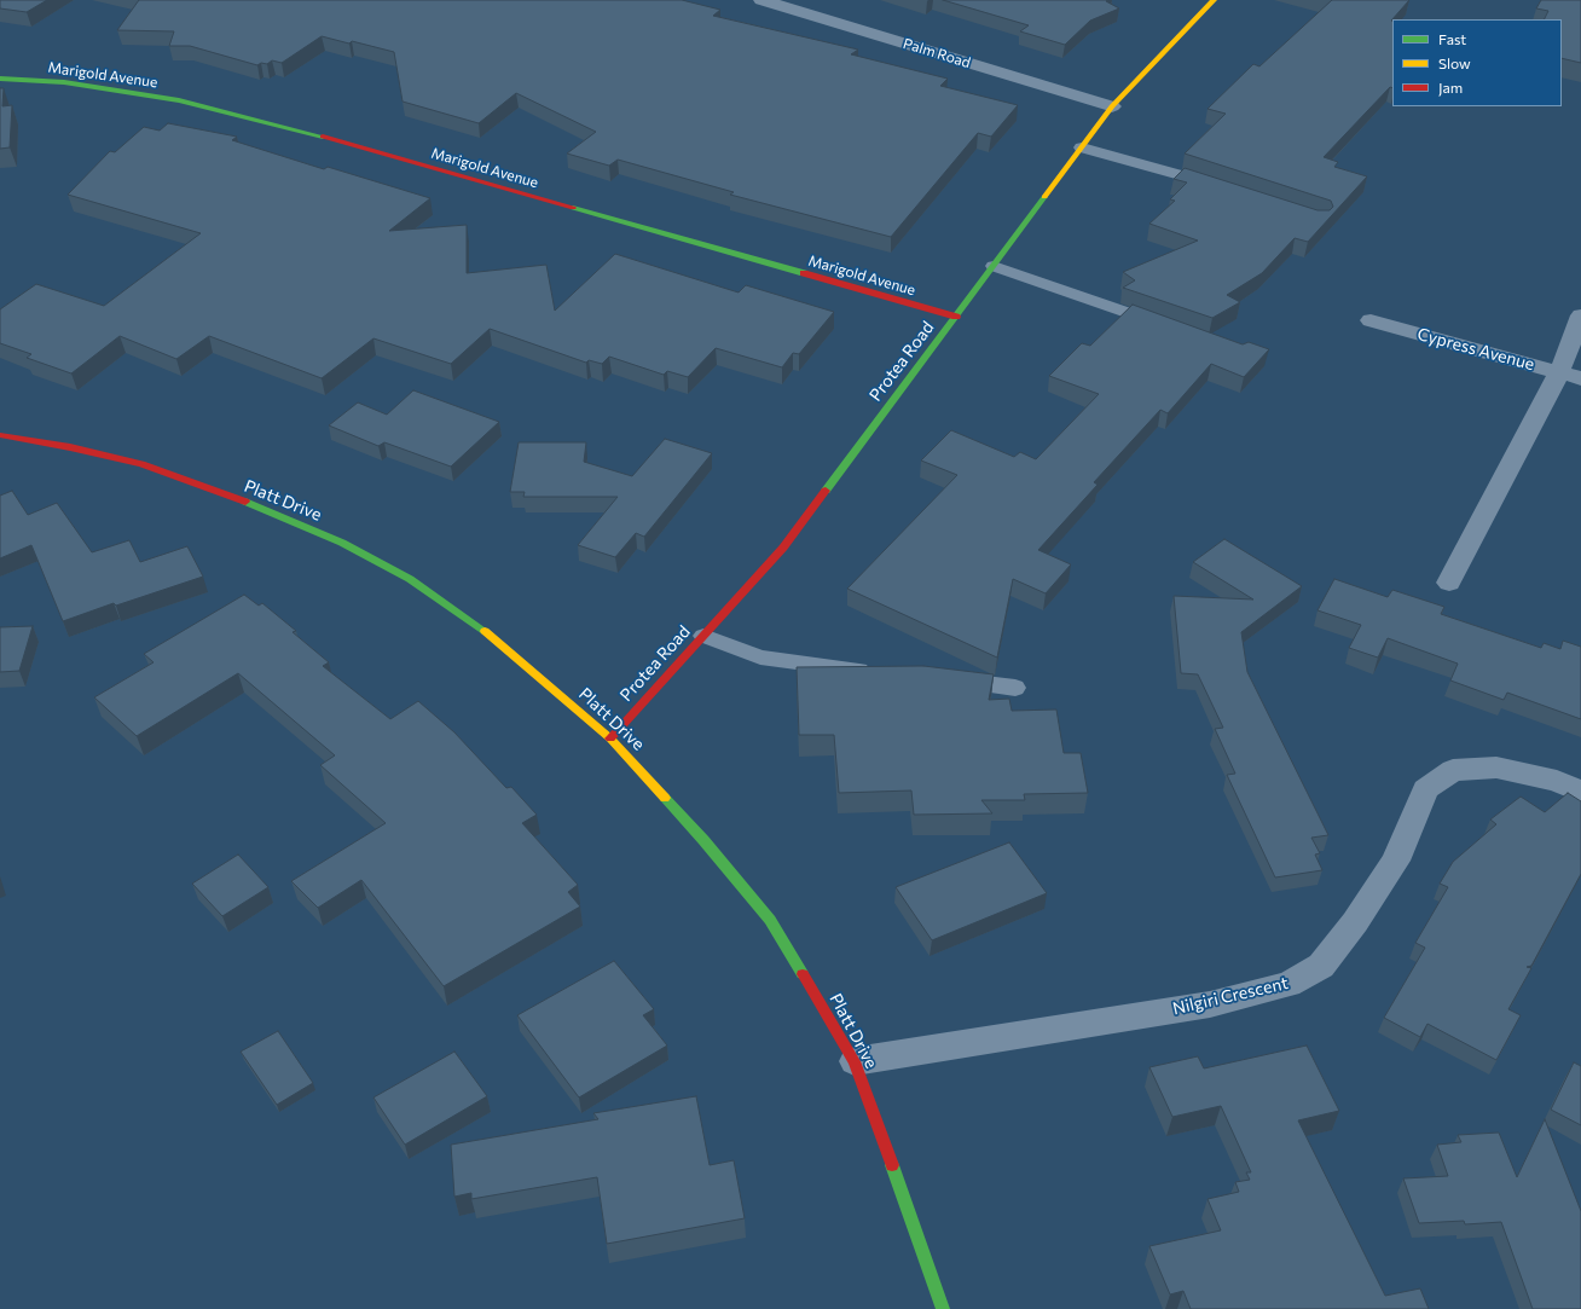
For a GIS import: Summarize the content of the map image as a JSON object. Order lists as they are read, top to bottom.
{
  "streets": {
    "street": [
      "Palm Road",
      "Marigold Avenue",
      "Cypress Avenue",
      "Protea Road",
      "Platt Drive",
      "Nilgiri Crescent"
    ]
  },
  "crossings": [
    ["Palm Road", "Protea Road"],
    ["Marigold Avenue", "Protea Road"],
    ["Protea Road", "Platt Drive"],
    ["Platt Drive", "Nilgiri Crescent"]
  ],
  "legend": ["Fast", "Slow", "Jam"]
}
